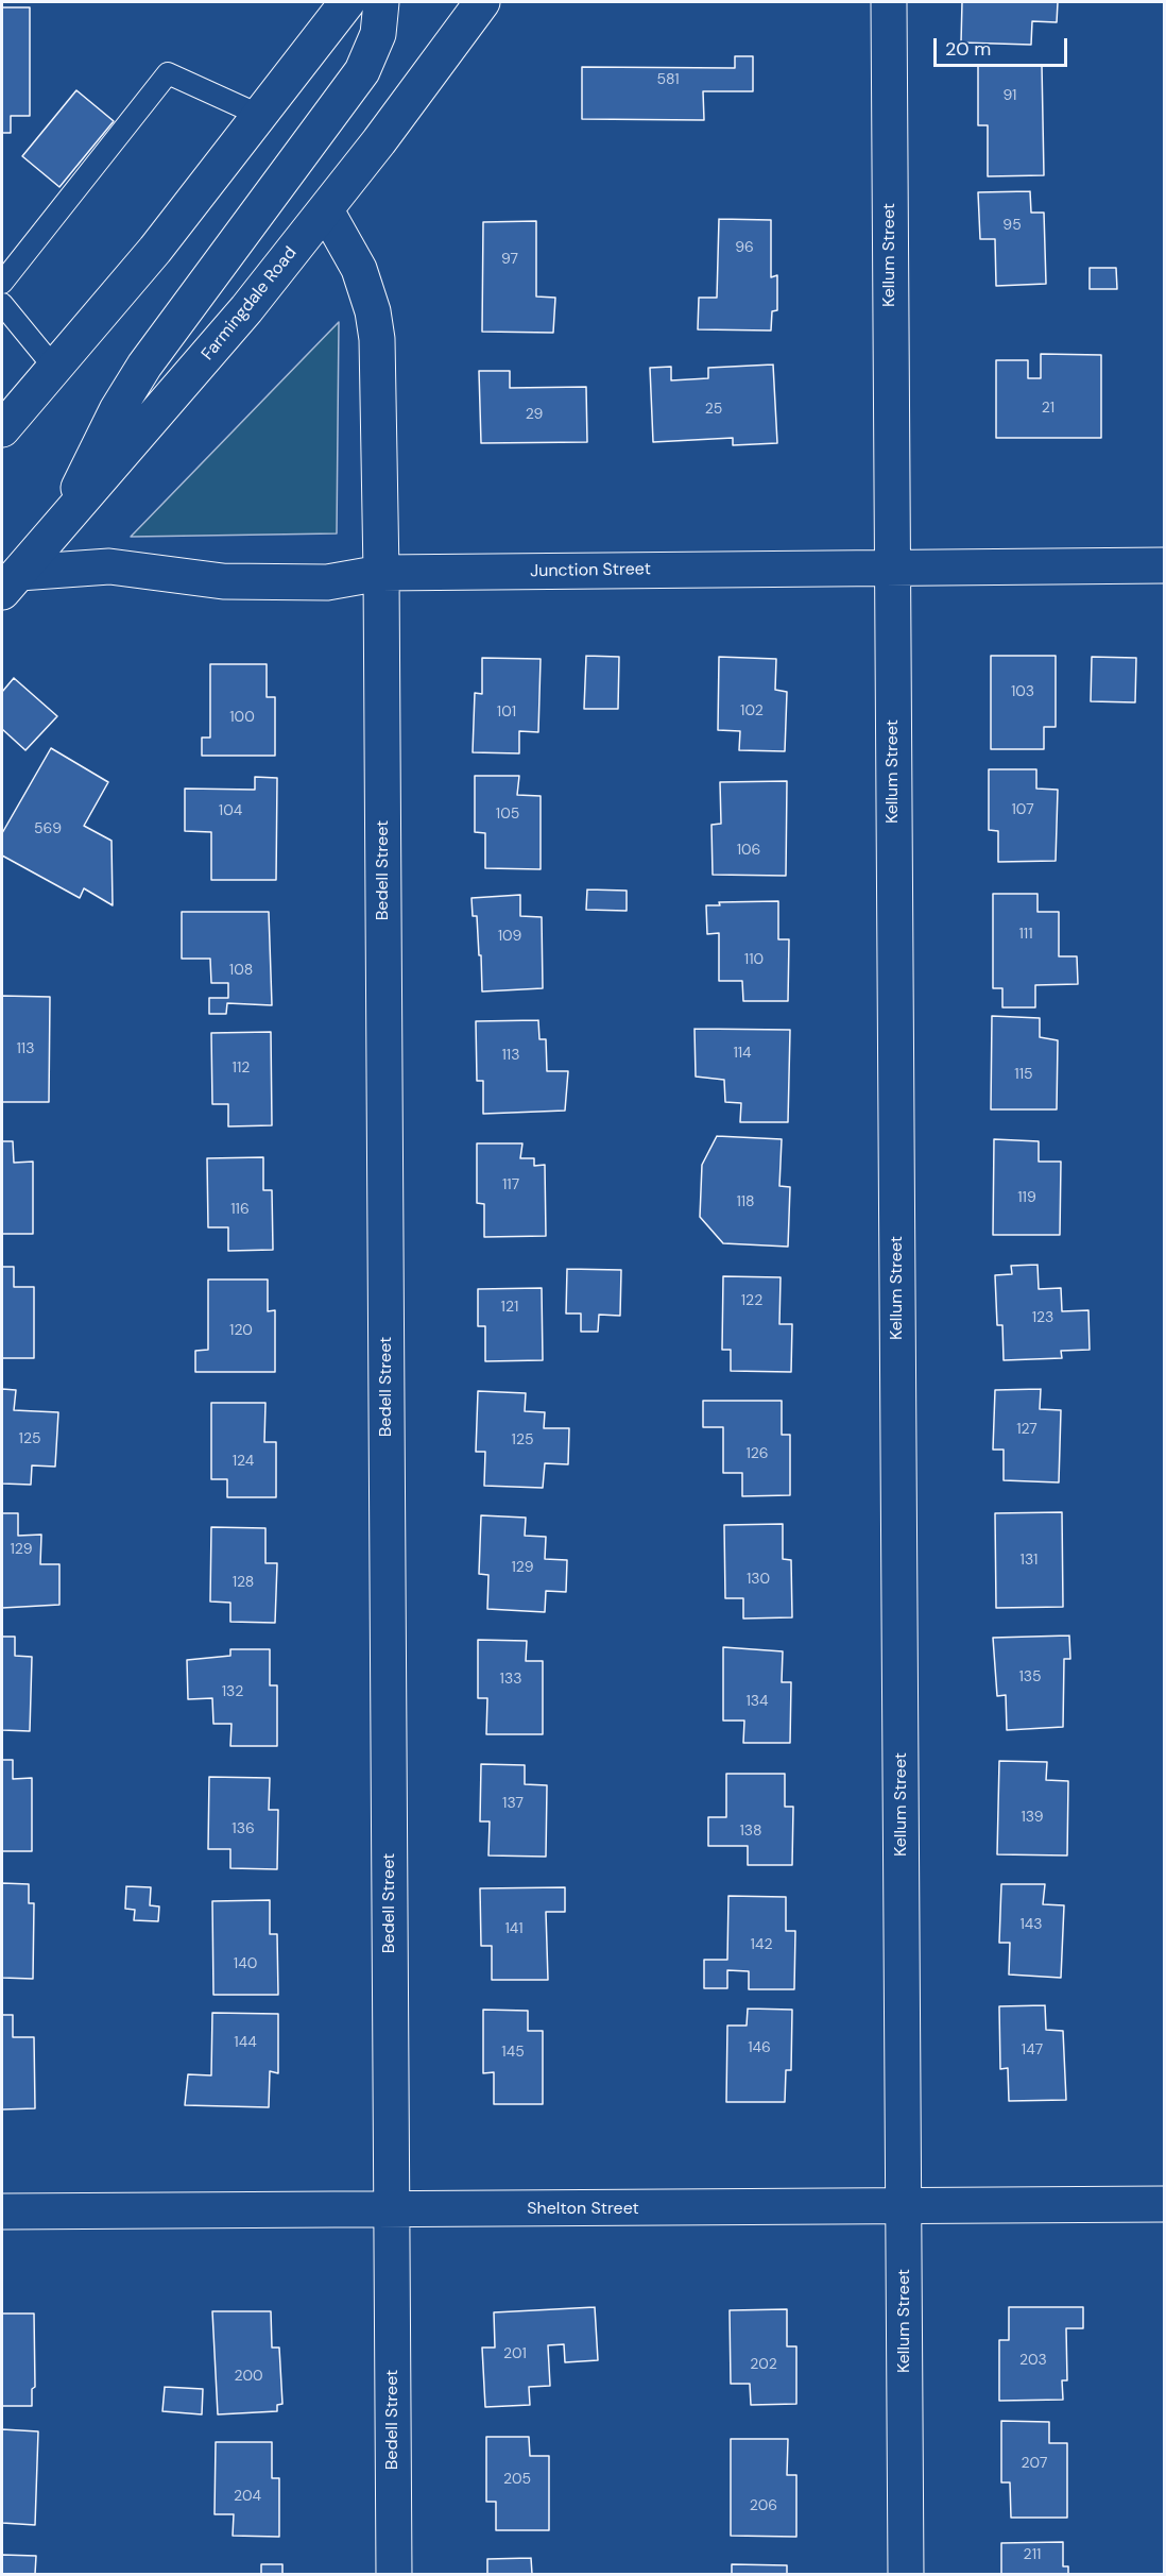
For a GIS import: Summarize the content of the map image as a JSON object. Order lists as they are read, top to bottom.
{
  "streets": {
    "street": [
      "Kellum Street",
      "Farmingdale Road",
      "Junction Street",
      "Bedell Street",
      "Shelton Street"
    ]
  },
  "crossings": [
    ["Kellum Street", "Junction Street"],
    ["Kellum Street", "Shelton Street"],
    ["Farmingdale Road", "Junction Street"],
    ["Farmingdale Road", "Bedell Street"],
    ["Junction Street", "Bedell Street"],
    ["Bedell Street", "Shelton Street"]
  ],
  "house_numbers": [
    "581",
    "91",
    "95",
    "96",
    "97",
    "21",
    "25",
    "29",
    "103",
    "102",
    "101",
    "100",
    "107",
    "104",
    "105",
    "569",
    "106",
    "111",
    "109",
    "110",
    "108",
    "113",
    "114",
    "113",
    "112",
    "115",
    "117",
    "119",
    "118",
    "116",
    "122",
    "121",
    "123",
    "120",
    "127",
    "125",
    "125",
    "126",
    "124",
    "129",
    "131",
    "129",
    "130",
    "128",
    "135",
    "133",
    "132",
    "134",
    "137",
    "139",
    "136",
    "138",
    "143",
    "141",
    "142",
    "140",
    "144",
    "146",
    "147",
    "145",
    "201",
    "203",
    "202",
    "200",
    "207",
    "205",
    "204",
    "206",
    "211"
  ],
  "scale_bar": "20 m"
}
